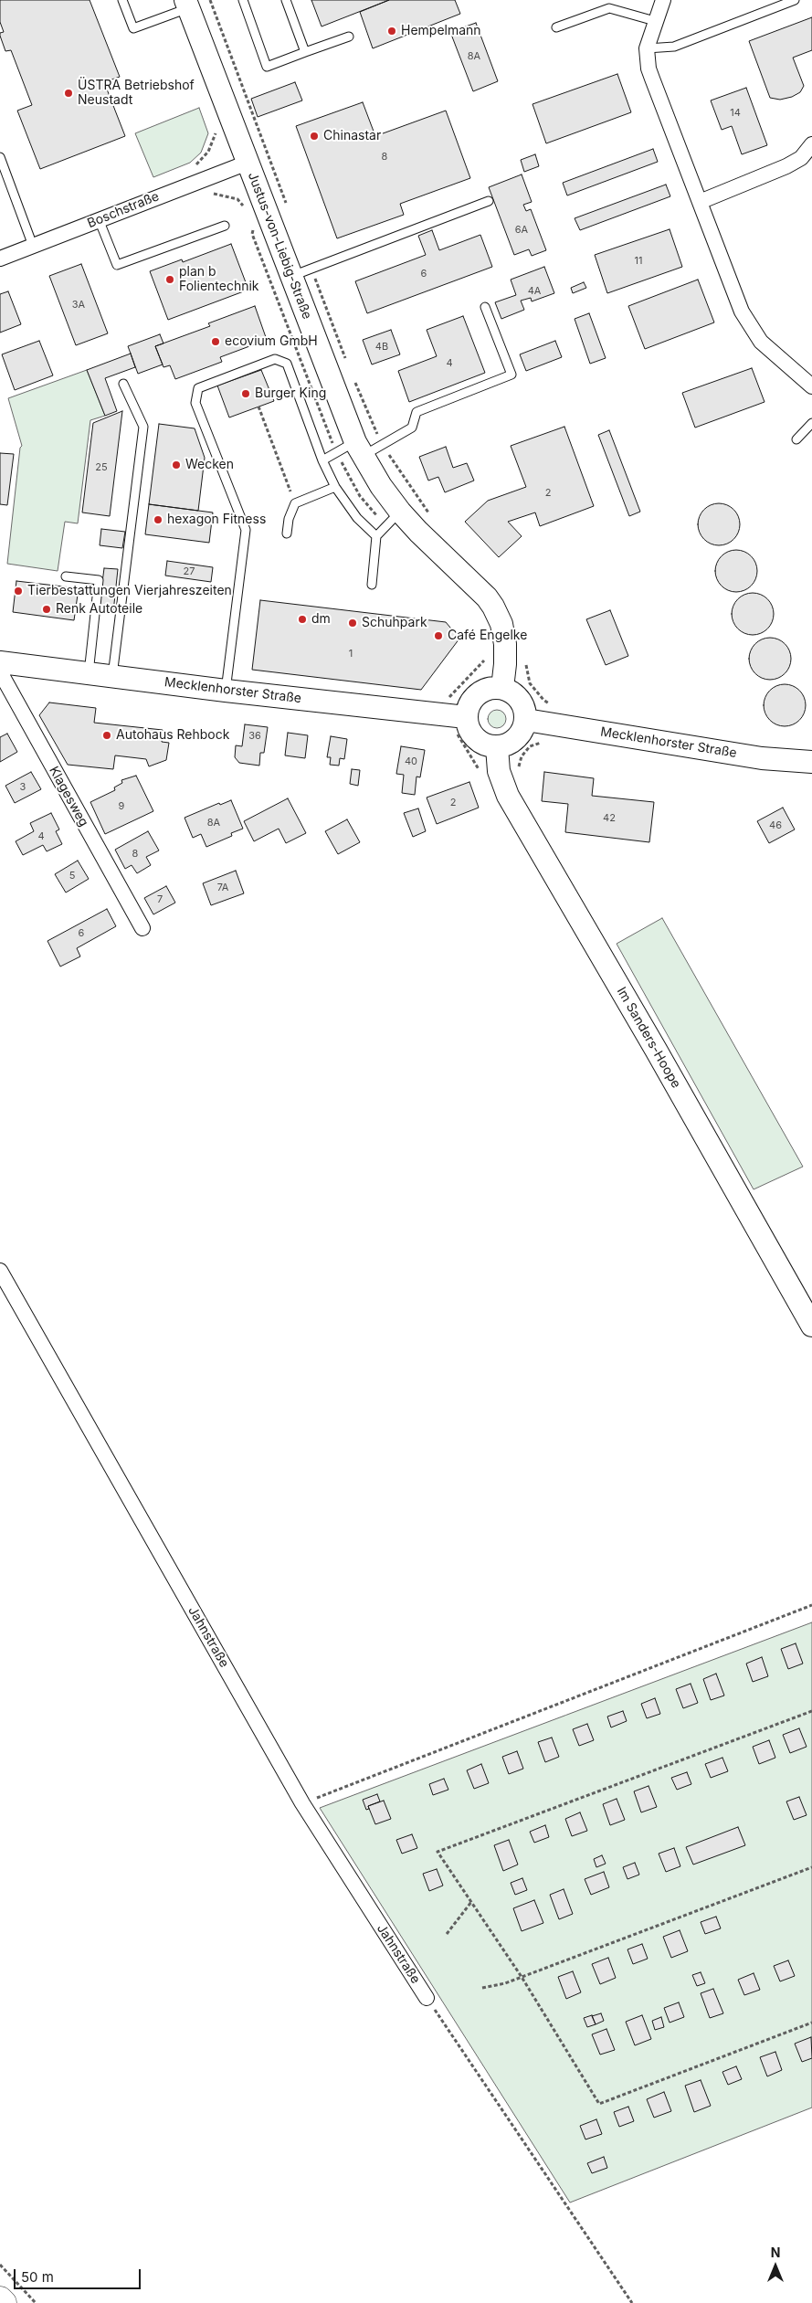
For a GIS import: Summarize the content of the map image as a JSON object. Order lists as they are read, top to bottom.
{
  "streets": {
    "main road": ["Justus-von-Liebig-Straße", "Mecklenhorster Straße", "Im Sanders-Hoope"],
    "street": ["Boschstraße", "Klagesweg", "Jahnstraße"]
  },
  "crossings": [
    ["Boschstraße", "Justus-von-Liebig-Straße"],
    ["Justus-von-Liebig-Straße", "Mecklenhorster Straße"],
    ["Justus-von-Liebig-Straße", "Im Sanders-Hoope"],
    ["Mecklenhorster Straße", "Klagesweg"],
    ["Mecklenhorster Straße", "Im Sanders-Hoope"]
  ],
  "places": [
    "Hempelmann",
    "ÜSTRA Betriebshof Neustadt",
    "Chinastar",
    "plan b Folientechnik",
    "ecovium GmbH",
    "Burger King",
    "Wecken",
    "hexagon Fitness",
    "Tierbestattungen Vierjahreszeiten",
    "Renk Autoteile",
    "dm",
    "Schuhpark",
    "Café Engelke",
    "Autohaus Rehbock"
  ],
  "house_numbers": [
    "8A",
    "14",
    "8",
    "6A",
    "11",
    "6",
    "4A",
    "3A",
    "4B",
    "4",
    "25",
    "2",
    "27",
    "1",
    "36",
    "40",
    "3",
    "2",
    "9",
    "42",
    "8A",
    "46",
    "4",
    "8",
    "5",
    "7A",
    "7",
    "6"
  ],
  "scale_bar": "50 m",
  "north": "top"
}
